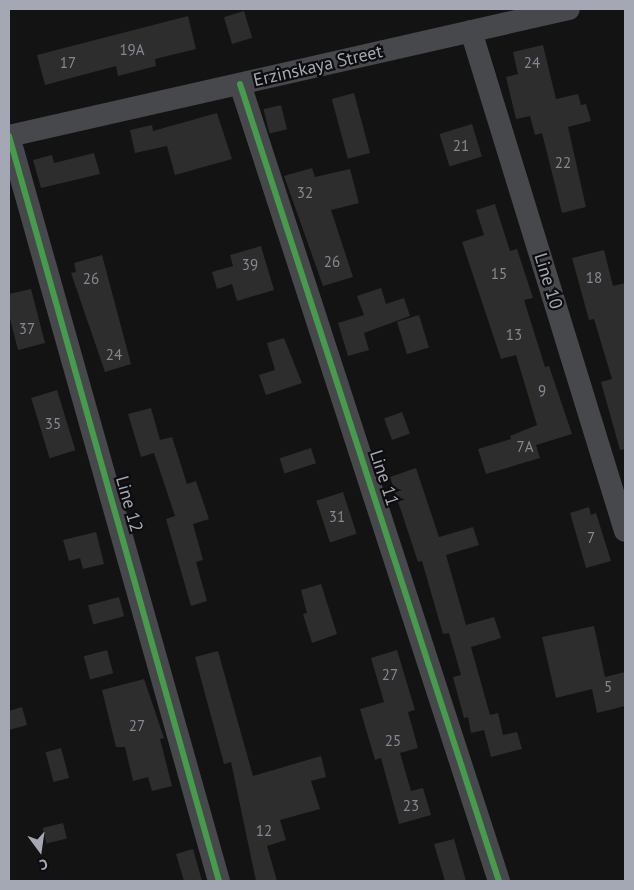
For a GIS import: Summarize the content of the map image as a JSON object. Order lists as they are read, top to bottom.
{
  "streets": {
    "street": [
      "Erzinskaya Street",
      "Line 10",
      "Line 11",
      "Line 12"
    ]
  },
  "crossings": [
    ["Erzinskaya Street", "Line 10"],
    ["Erzinskaya Street", "Line 11"],
    ["Erzinskaya Street", "Line 12"]
  ],
  "house_numbers": [
    "19А",
    "17",
    "24",
    "21",
    "22",
    "32",
    "26",
    "39",
    "15",
    "18",
    "26",
    "37",
    "13",
    "24",
    "9",
    "35",
    "7А",
    "31",
    "7",
    "27",
    "5",
    "27",
    "25",
    "23",
    "12"
  ],
  "north": "bottom"
}
